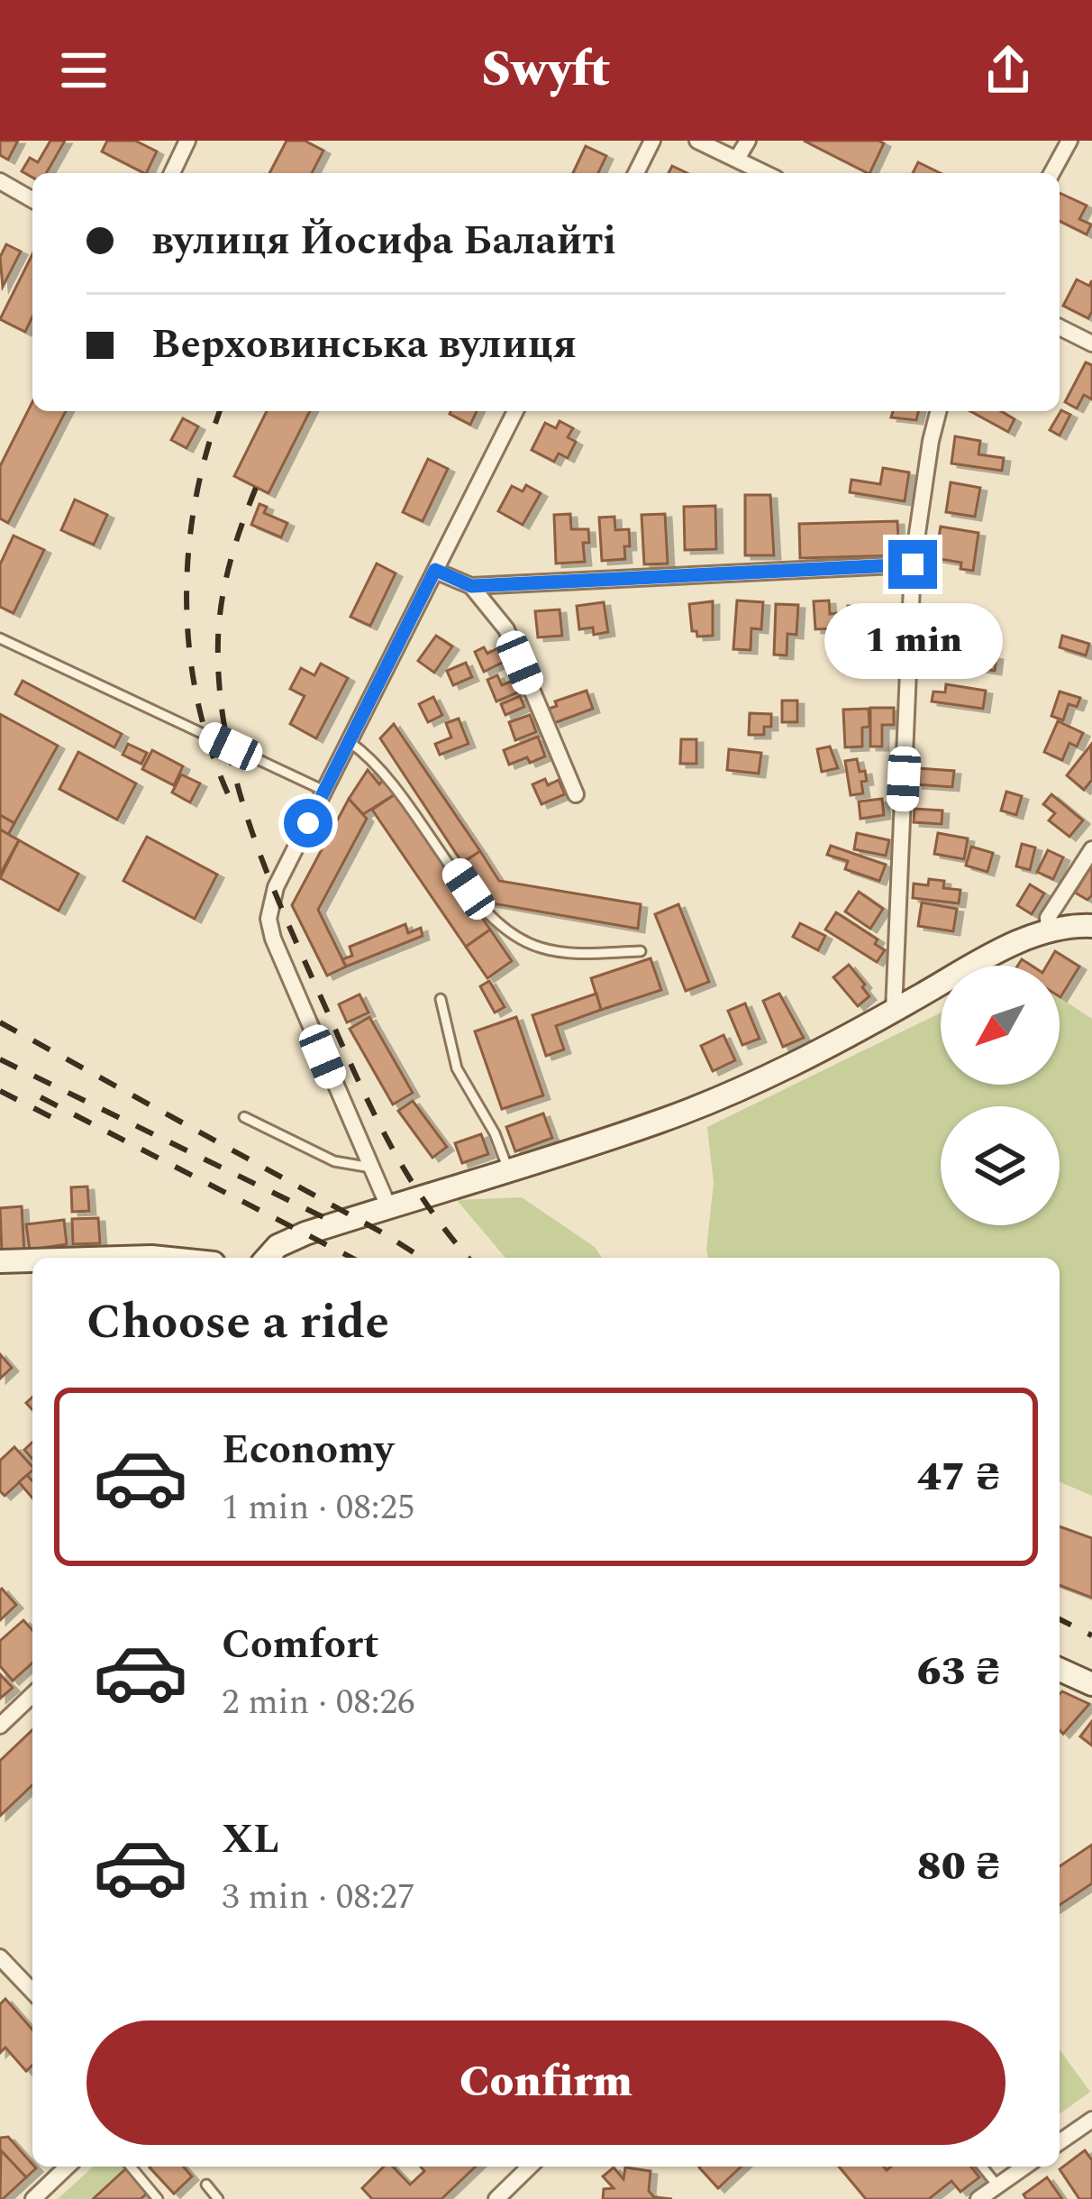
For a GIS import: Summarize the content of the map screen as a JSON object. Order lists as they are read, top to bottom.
{
  "north": "bottom left",
  "page": {
    "header": "Swyft",
    "banner": ["вулиця Йосифа Балайті", "Верховинська вулиця"],
    "bubble": "1 min",
    "heading": "Choose a ride",
    "list": [
      {
        "name": "Economy",
        "note": "1 min · 08:25",
        "value": "47 ₴"
      },
      {
        "name": "Comfort",
        "note": "2 min · 08:26",
        "value": "63 ₴"
      },
      {
        "name": "XL",
        "note": "3 min · 08:27",
        "value": "80 ₴"
      }
    ],
    "buttons": "Confirm"
  }
}
